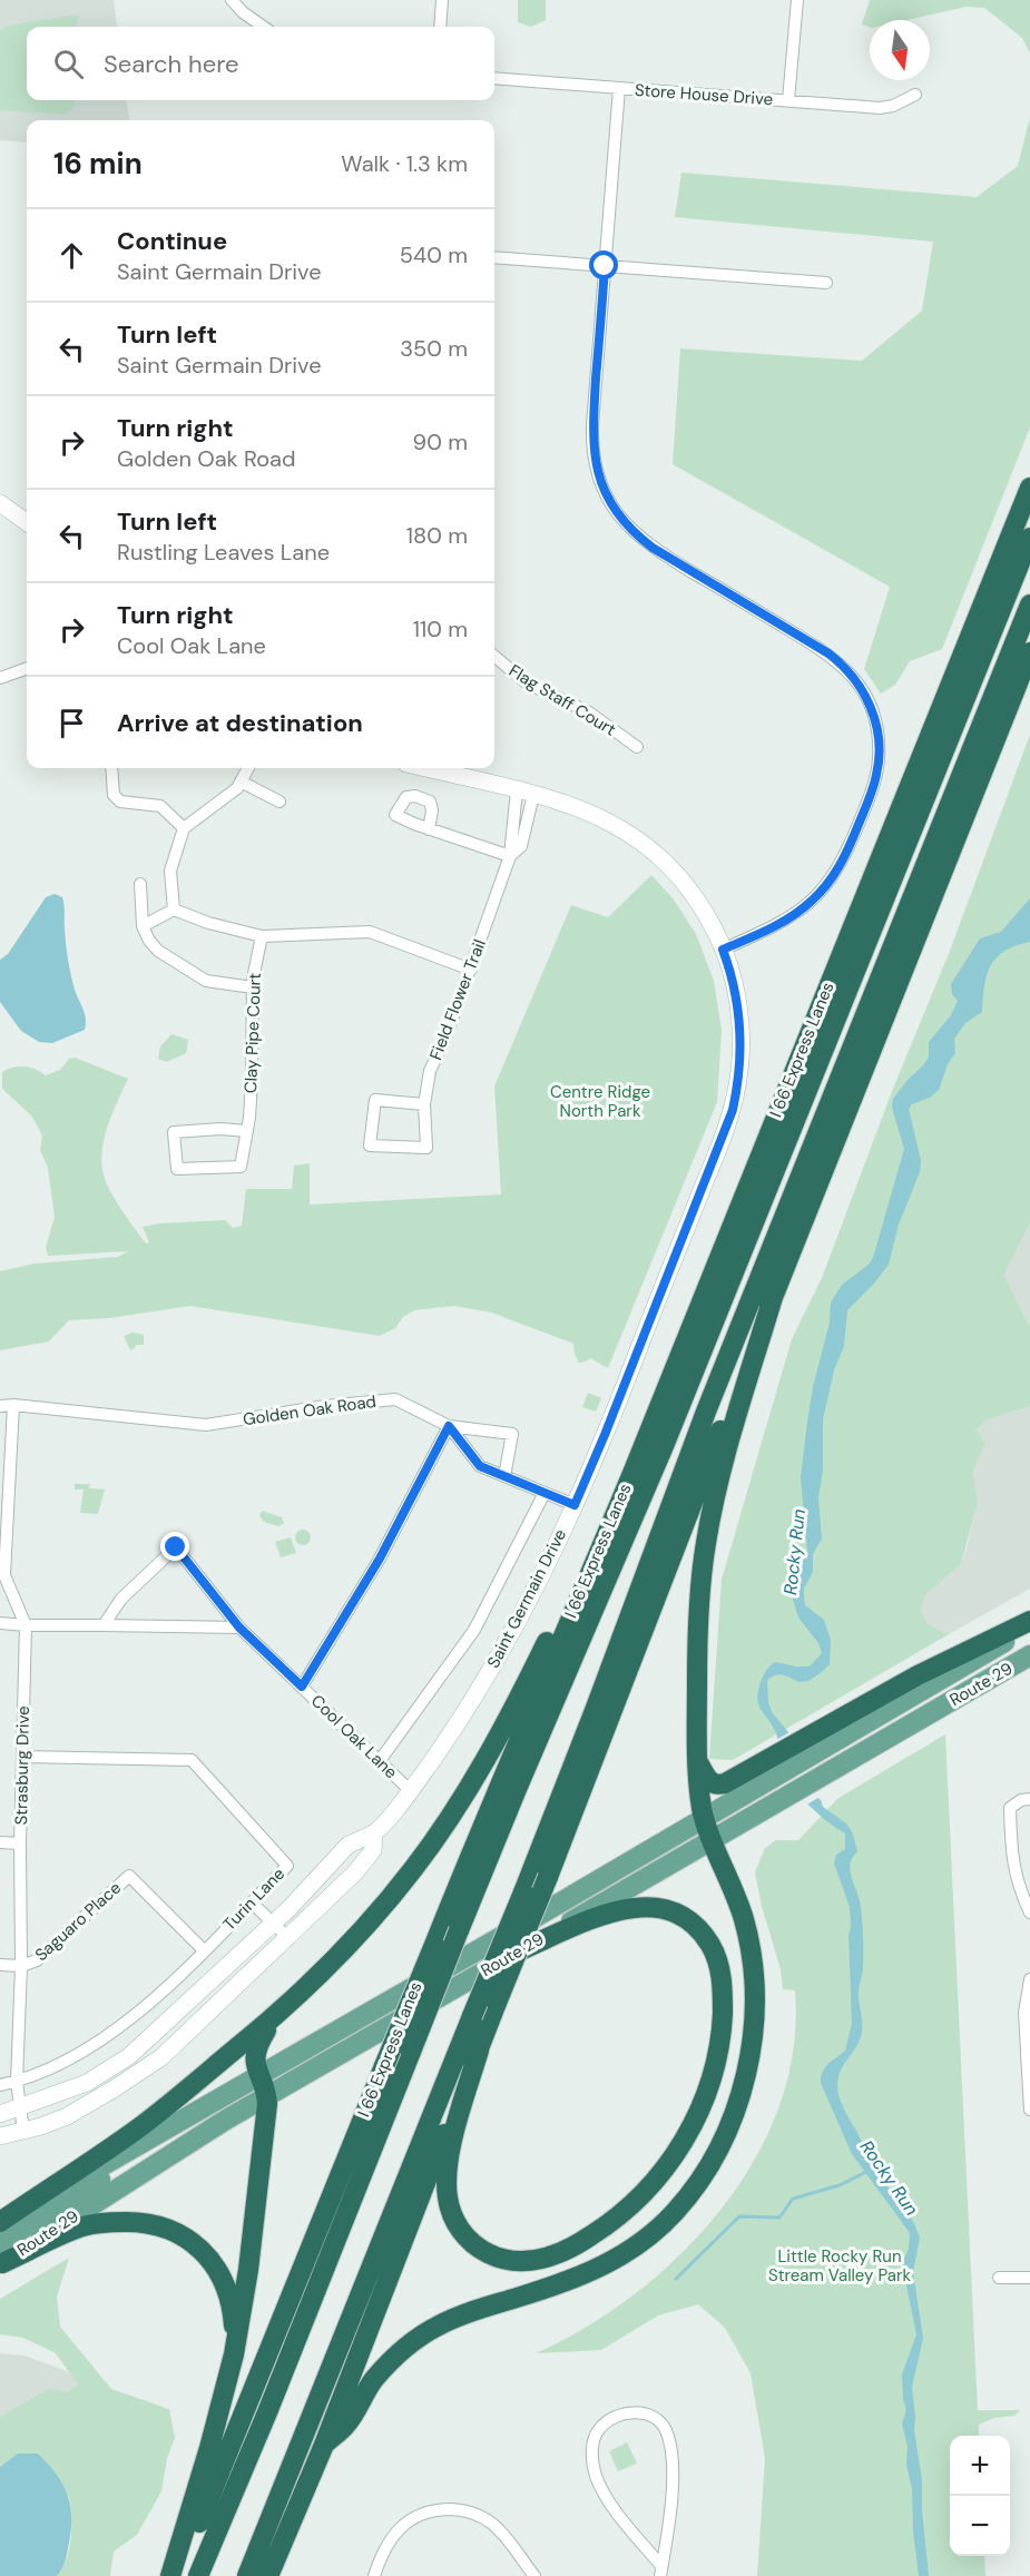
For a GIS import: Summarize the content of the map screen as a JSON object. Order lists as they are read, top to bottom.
{
  "streets": {
    "highway": ["I 66 Express Lanes"],
    "main road": ["Route 29"],
    "street": [
      "Store House Drive",
      "Flag Staff Court",
      "Field Flower Trail",
      "Clay Pipe Court",
      "Golden Oak Road",
      "Saint Germain Drive",
      "Cool Oak Lane",
      "Strasburg Drive",
      "Turin Lane",
      "Saguaro Place"
    ]
  },
  "crossings": [
    ["Field Flower Trail", "Saint Germain Drive"],
    ["Golden Oak Road", "Saint Germain Drive"],
    ["Golden Oak Road", "Strasburg Drive"],
    ["Saint Germain Drive", "Cool Oak Lane"],
    ["Saint Germain Drive", "Strasburg Drive"],
    ["Strasburg Drive", "Turin Lane"],
    ["Strasburg Drive", "Saguaro Place"],
    ["Turin Lane", "Saguaro Place"]
  ],
  "water": ["Rocky Run"],
  "parks": ["Centre Ridge North Park", "Little Rocky Run Stream Valley Park"],
  "north": "bottom",
  "page": {
    "search": "Search here",
    "heading": ["16 min", "Walk · 1.3 km"],
    "list": [
      ["Continue", "Saint Germain Drive", "540 m"],
      ["Turn left", "Saint Germain Drive", "350 m"],
      ["Turn right", "Golden Oak Road", "90 m"],
      ["Turn left", "Rustling Leaves Lane", "180 m"],
      ["Turn right", "Cool Oak Lane", "110 m"],
      "Arrive at destination"
    ],
    "map_buttons": ["+", "−"]
  }
}
